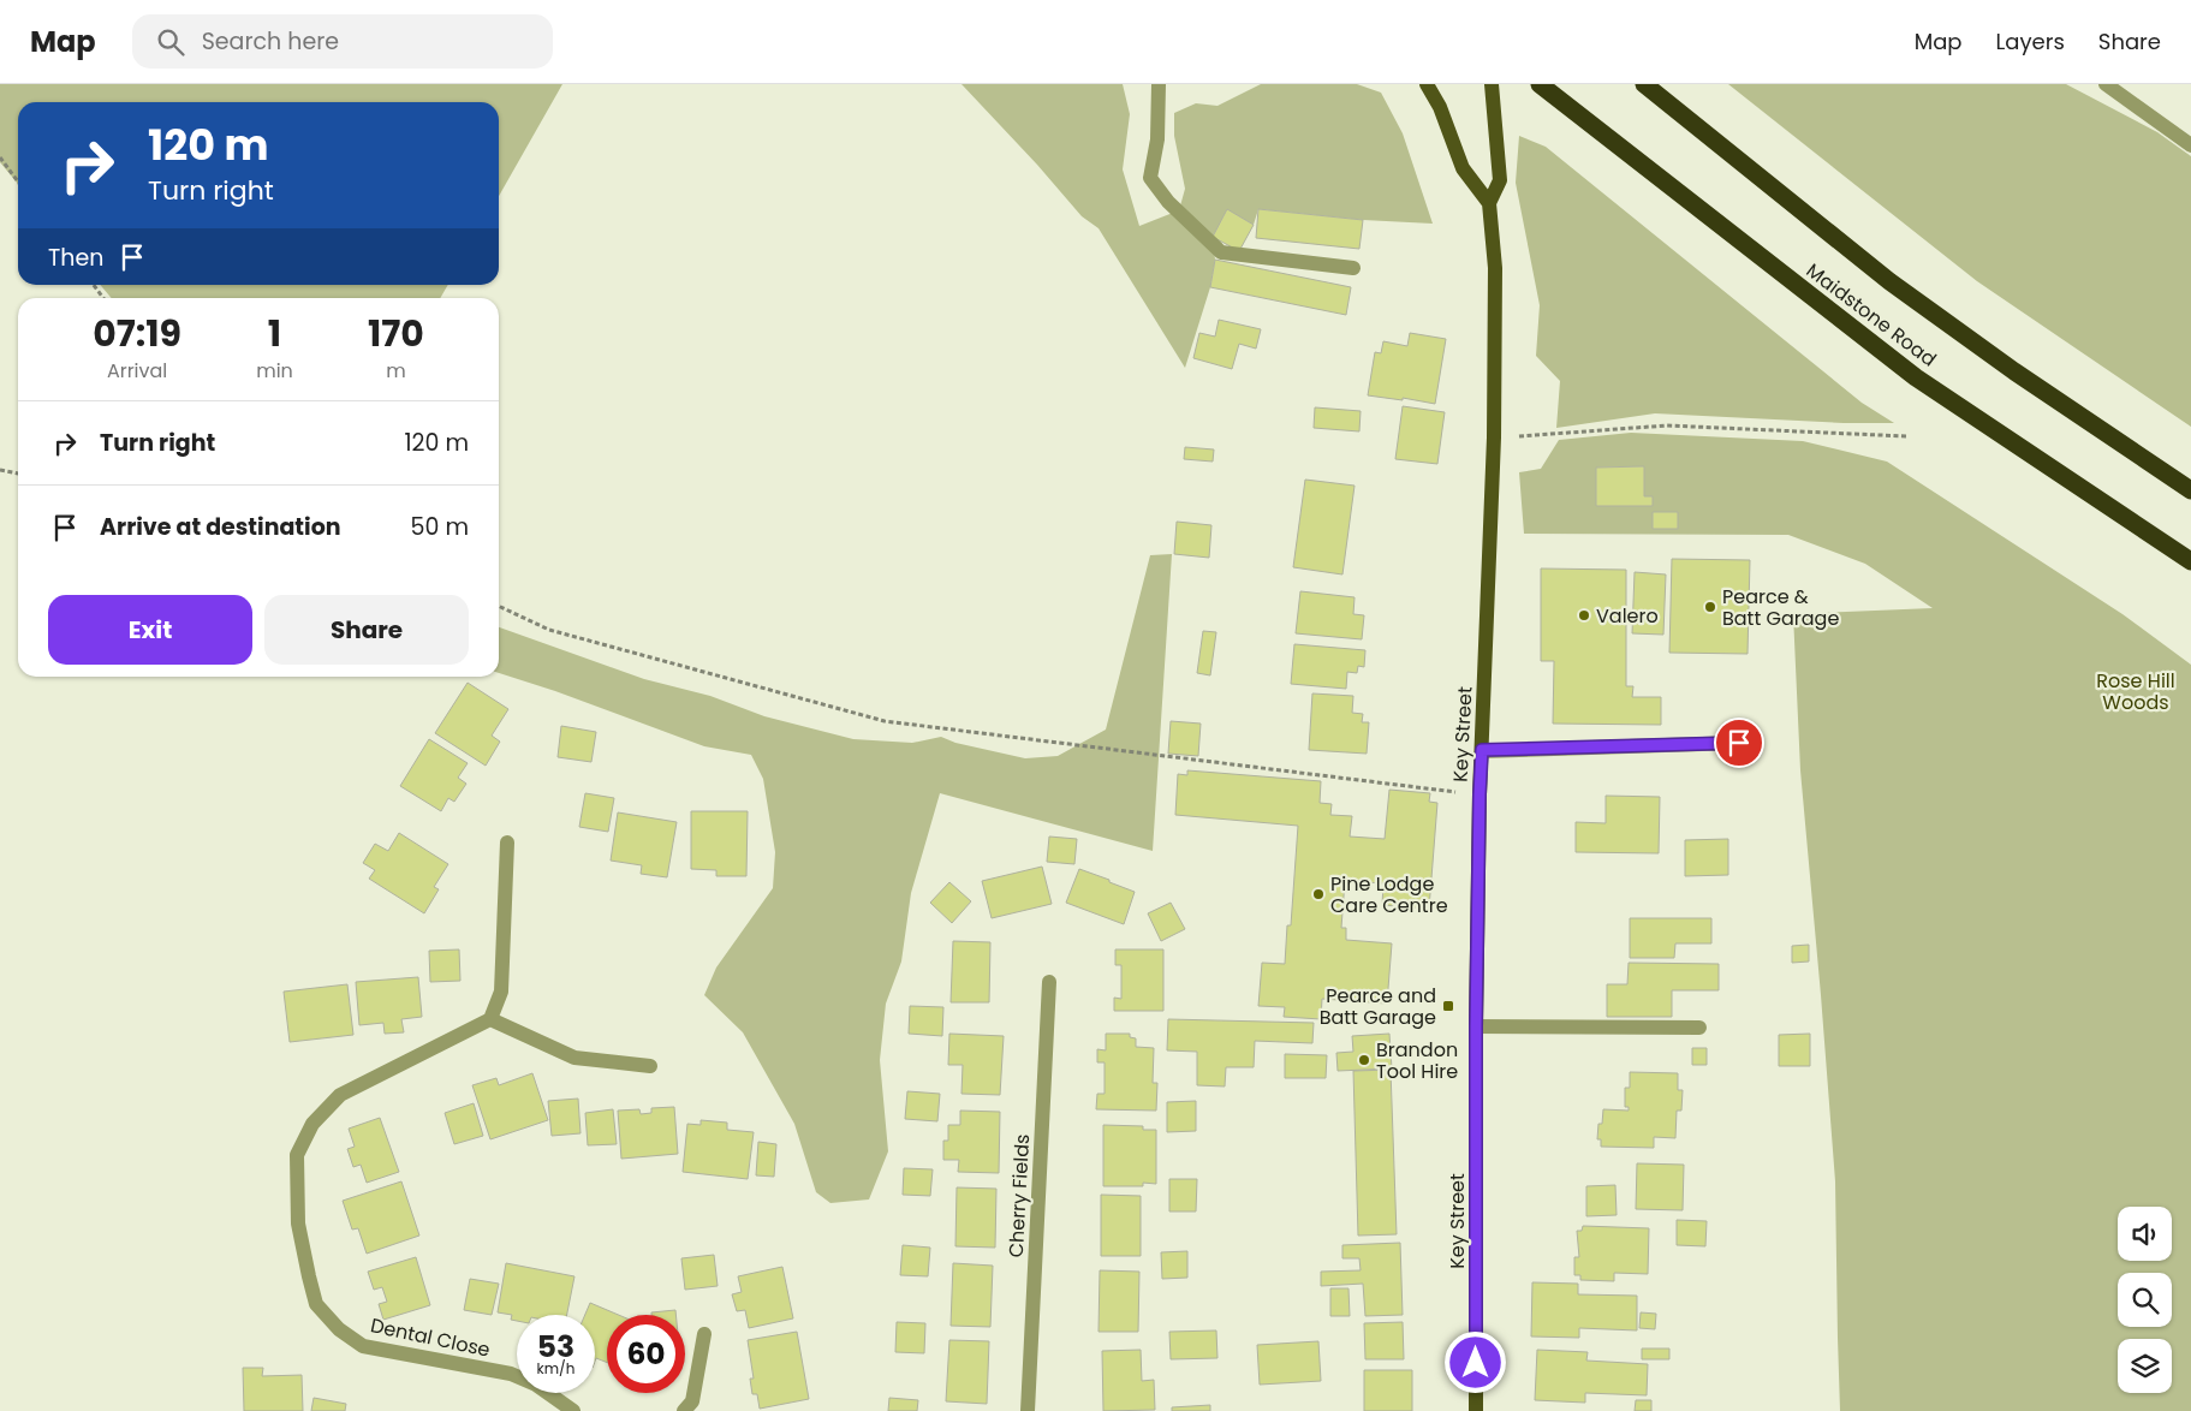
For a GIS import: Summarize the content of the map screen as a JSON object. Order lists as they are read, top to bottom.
{
  "streets": {
    "highway": ["Maidstone Road"],
    "main road": ["Key Street"],
    "street": ["Cherry Fields", "Dental Close"]
  },
  "parks": ["Rose Hill Woods"],
  "places": {
    "other": [
      "Pearce & Batt Garage",
      "Valero",
      "Pine Lodge Care Centre",
      "Brandon Tool Hire"
    ],
    "transit": ["Pearce and Batt Garage"]
  },
  "page": {
    "header": "Map",
    "search": "Search here",
    "nav": ["Map", "Layers", "Share"],
    "turn": ["120 m", "Turn right"],
    "then": "Then",
    "eta": [
      "07:19",
      "Arrival",
      "1",
      "min",
      "170",
      "m"
    ],
    "list": [
      {
        "name": "Turn right",
        "value": "120 m"
      },
      {
        "name": "Arrive at destination",
        "value": "50 m"
      }
    ],
    "buttons": ["Exit", "Share"],
    "speed": "53 km/h",
    "limit": "60"
  }
}
